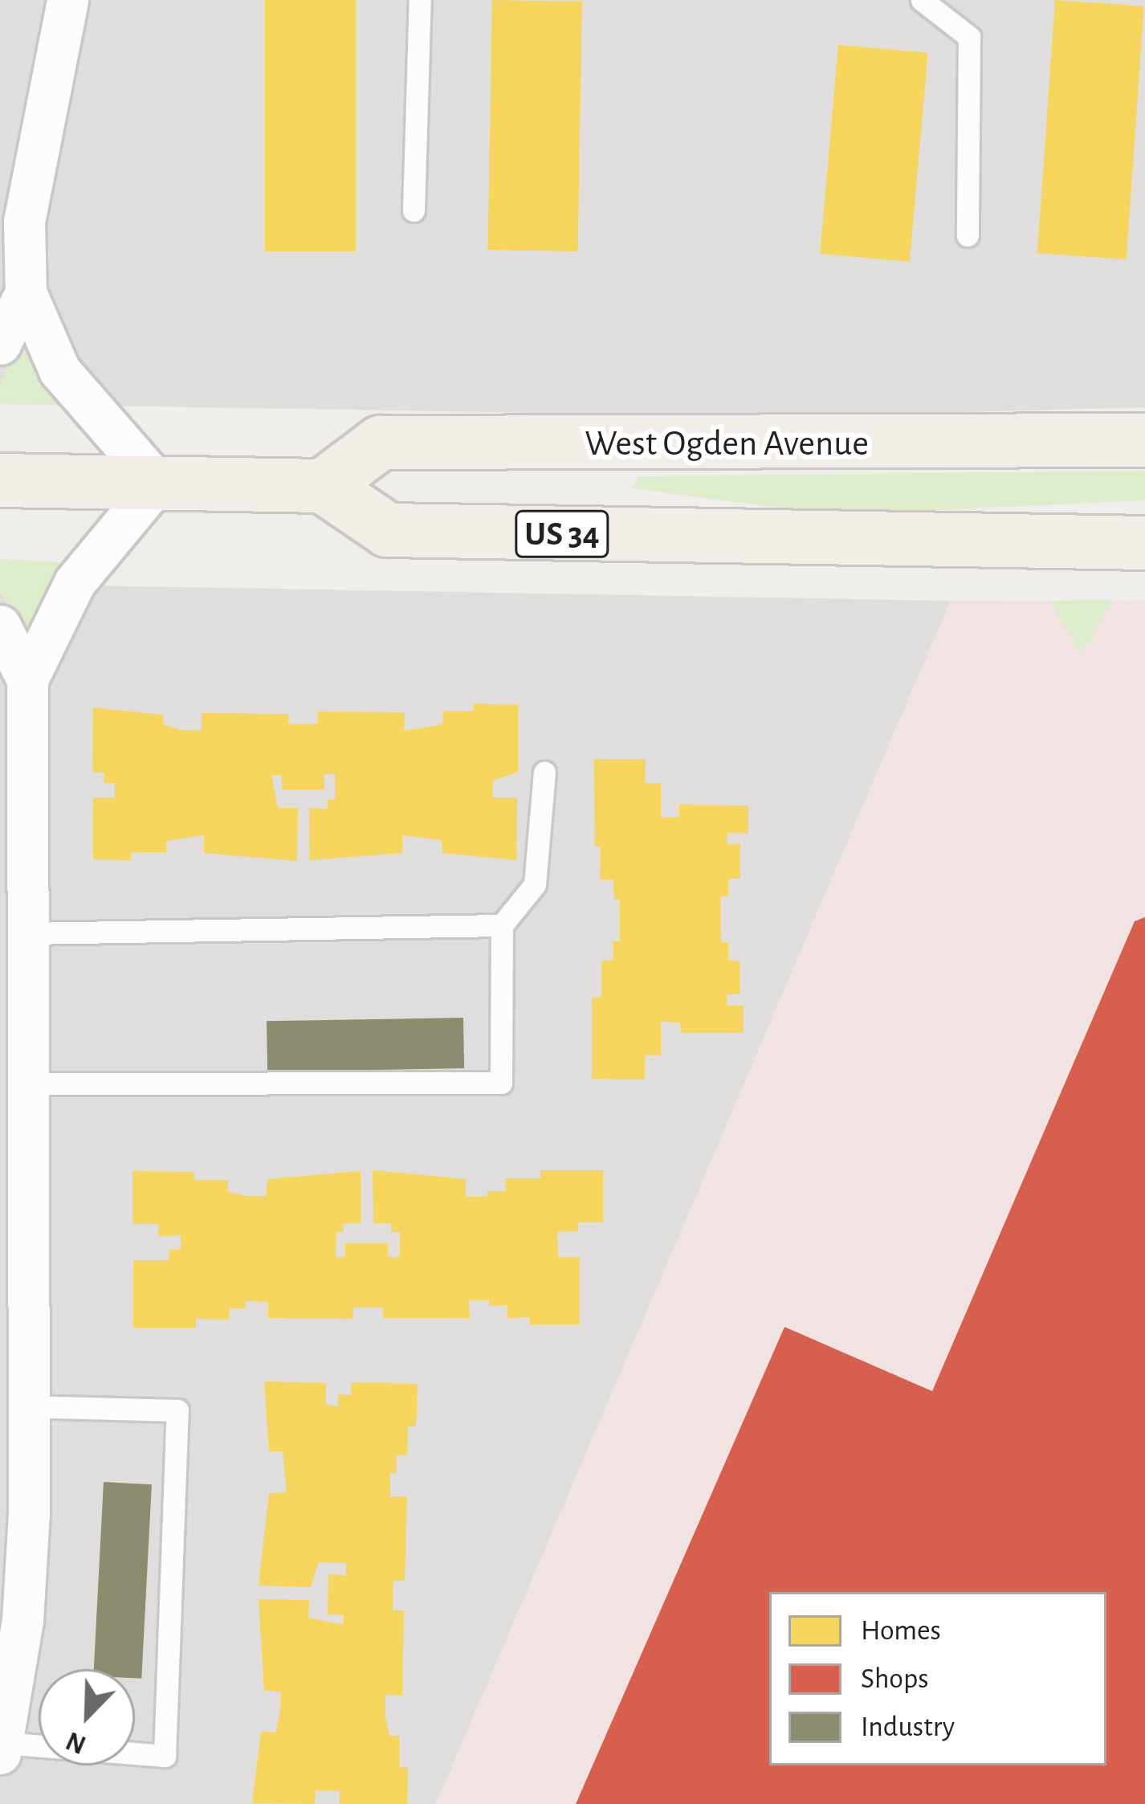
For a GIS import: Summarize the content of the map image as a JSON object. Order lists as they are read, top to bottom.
{
  "streets": {
    "main road": ["West Ogden Avenue", "US 34"]
  },
  "crossings": [
    ["West Ogden Avenue", "US 34"]
  ],
  "legend": ["Homes", "Shops", "Industry"],
  "north": "bottom left"
}
